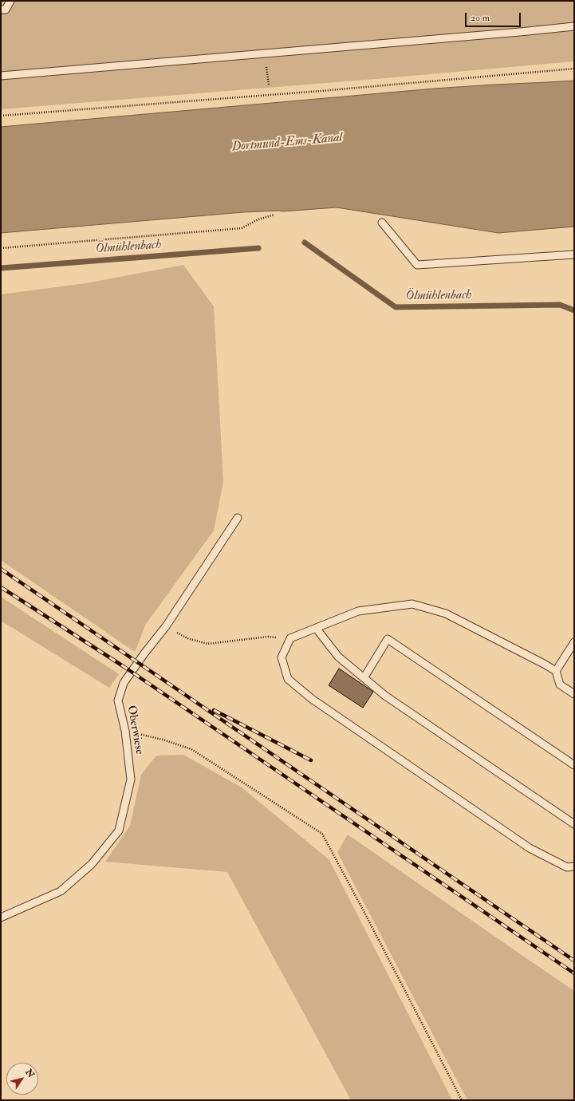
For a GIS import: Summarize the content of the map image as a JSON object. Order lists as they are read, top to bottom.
{
  "streets": {
    "lane": ["Oberwiese"]
  },
  "water": ["Dortmund-Ems-Kanal", "Ölmühlenbach"],
  "scale_bar": "20 m",
  "north": "top right"
}
